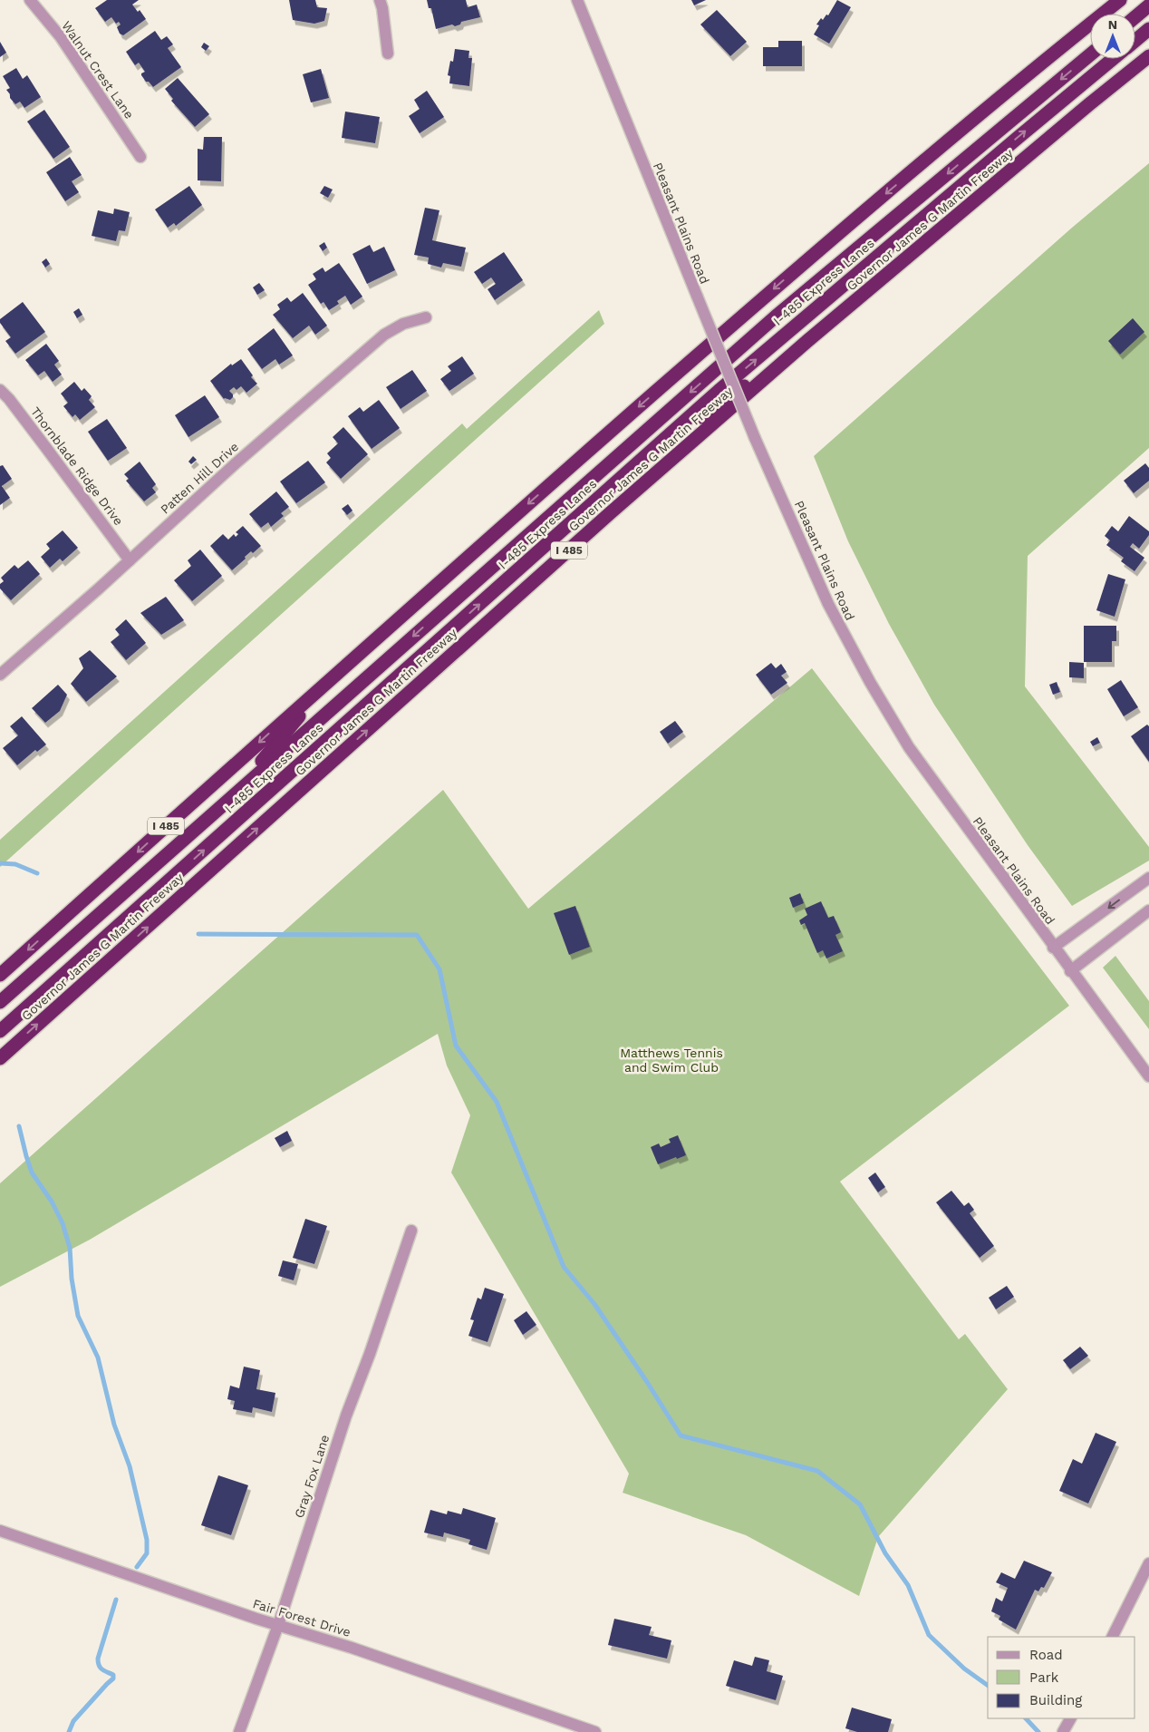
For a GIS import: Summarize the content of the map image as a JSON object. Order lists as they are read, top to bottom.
{
  "streets": {
    "highway": ["Governor James G Martin Freeway", "I-485 Express Lanes", "I 485"],
    "street": [
      "Walnut Crest Lane",
      "Pleasant Plains Road",
      "Thornblade Ridge Drive",
      "Patten Hill Drive",
      "Gray Fox Lane",
      "Fair Forest Drive"
    ]
  },
  "crossings": [
    ["Thornblade Ridge Drive", "Patten Hill Drive"],
    ["Gray Fox Lane", "Fair Forest Drive"]
  ],
  "parks": ["Matthews Tennis and Swim Club"],
  "legend": ["Road", "Park", "Building"],
  "north": "top"
}
